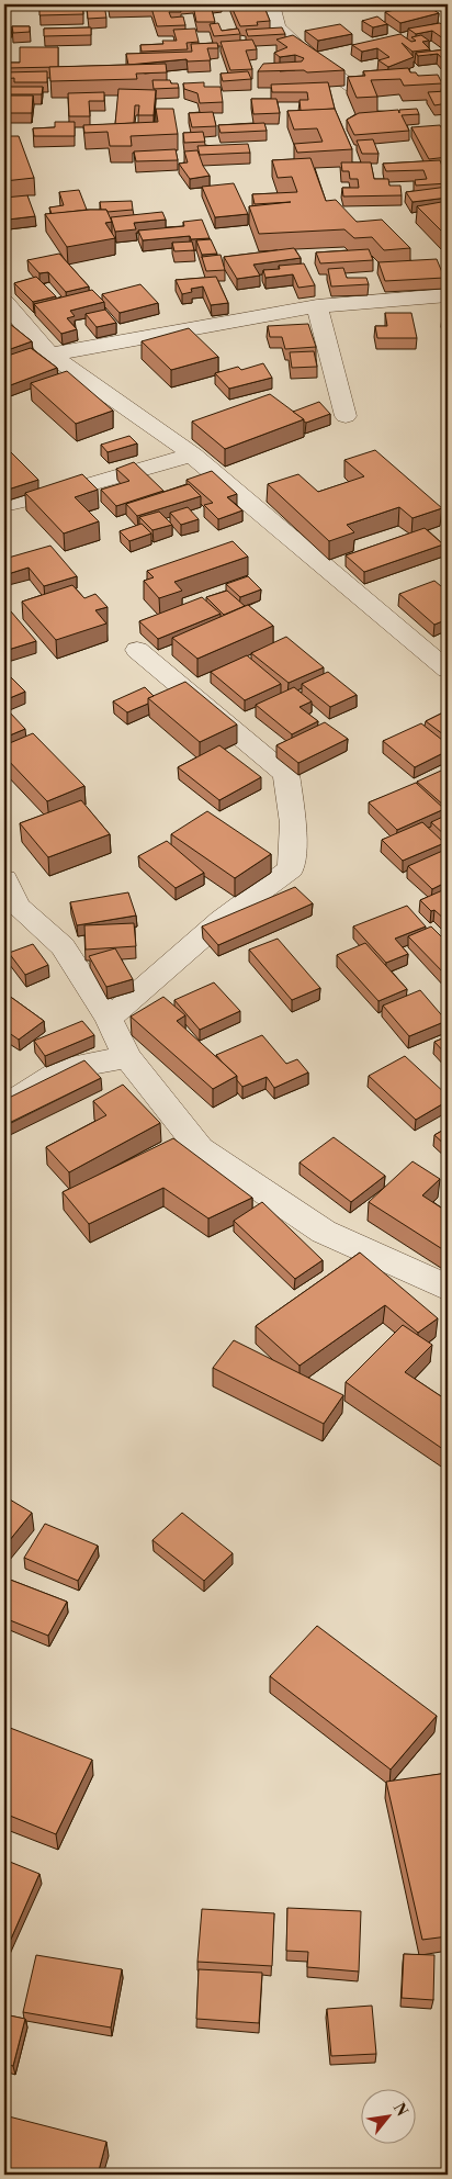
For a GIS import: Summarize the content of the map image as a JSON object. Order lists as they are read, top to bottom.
{
  "north": "top right"
}
